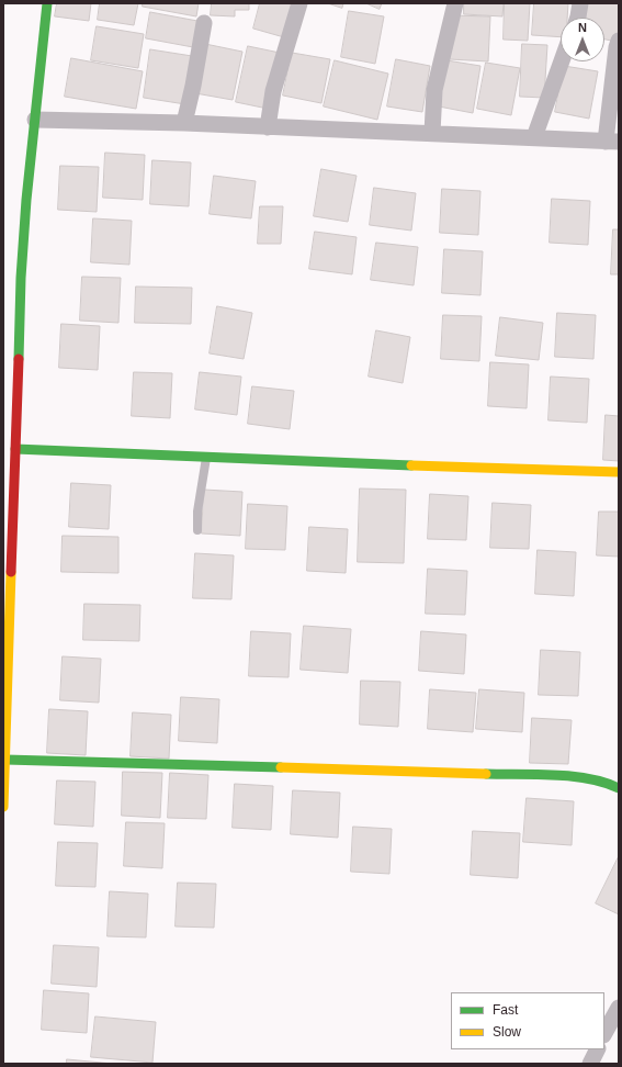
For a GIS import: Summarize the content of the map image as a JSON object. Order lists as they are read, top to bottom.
{
  "legend": ["Fast", "Slow"],
  "north": "top"
}
